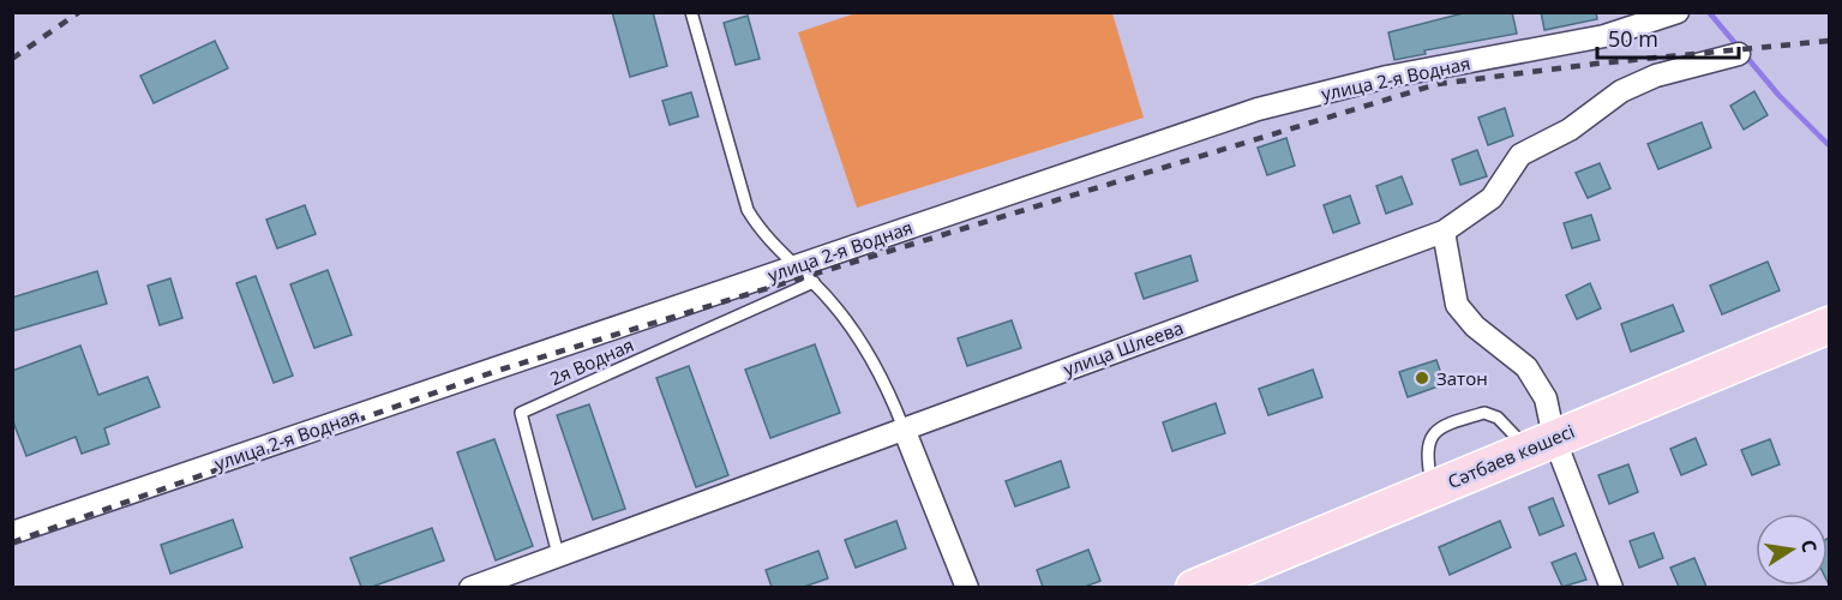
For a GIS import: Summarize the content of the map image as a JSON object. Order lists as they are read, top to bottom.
{
  "streets": {
    "main road": ["Сәтбаев көшесі"],
    "street": ["улица 2-я Водная", "улица Шлеева"],
    "lane": ["2я Водная"]
  },
  "crossings": [
    ["улица Шлеева", "2я Водная"]
  ],
  "places": ["Затон"],
  "scale_bar": "50 m",
  "north": "right"
}
